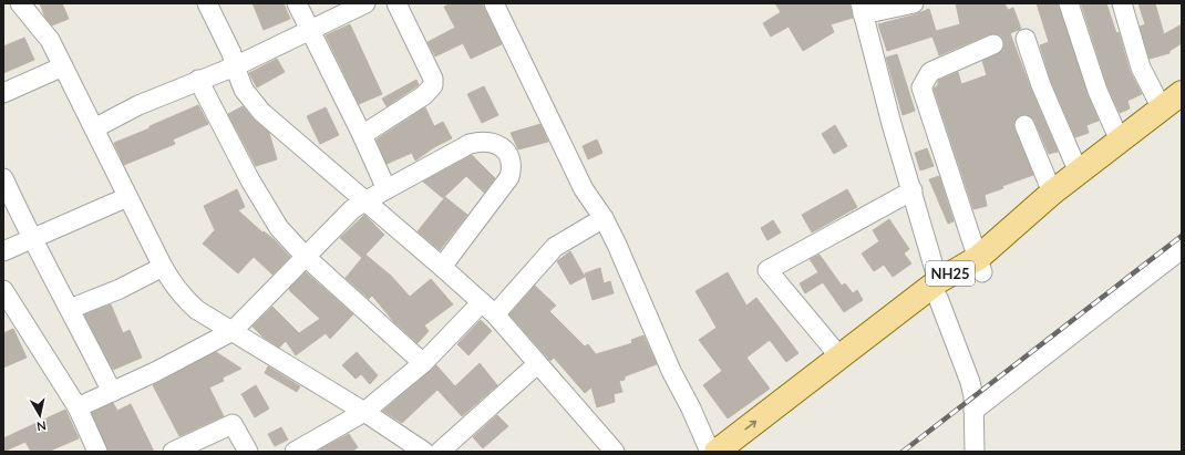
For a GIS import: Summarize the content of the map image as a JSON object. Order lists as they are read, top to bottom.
{
  "streets": {
    "main road": ["NH25"]
  },
  "north": "bottom"
}
